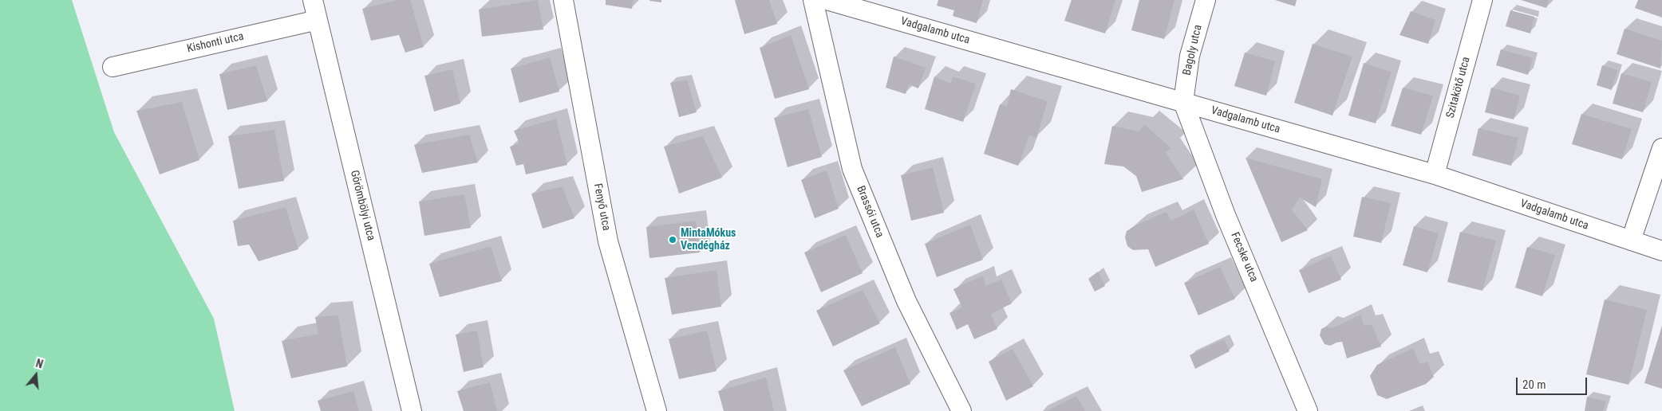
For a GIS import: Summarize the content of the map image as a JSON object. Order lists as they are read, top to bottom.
{
  "streets": {
    "street": [
      "Vadgalamb utca",
      "Kishonti utca",
      "Bagoly utca",
      "Szitakötő utca",
      "Görömbölyi utca",
      "Fenyő utca",
      "Brassói utca",
      "Fecske utca"
    ]
  },
  "crossings": [
    ["Vadgalamb utca", "Bagoly utca"],
    ["Vadgalamb utca", "Szitakötő utca"],
    ["Vadgalamb utca", "Fecske utca"],
    ["Kishonti utca", "Görömbölyi utca"],
    ["Bagoly utca", "Fecske utca"]
  ],
  "places": ["MintaMókus Vendégház"],
  "scale_bar": "20 m",
  "north": "top"
}
